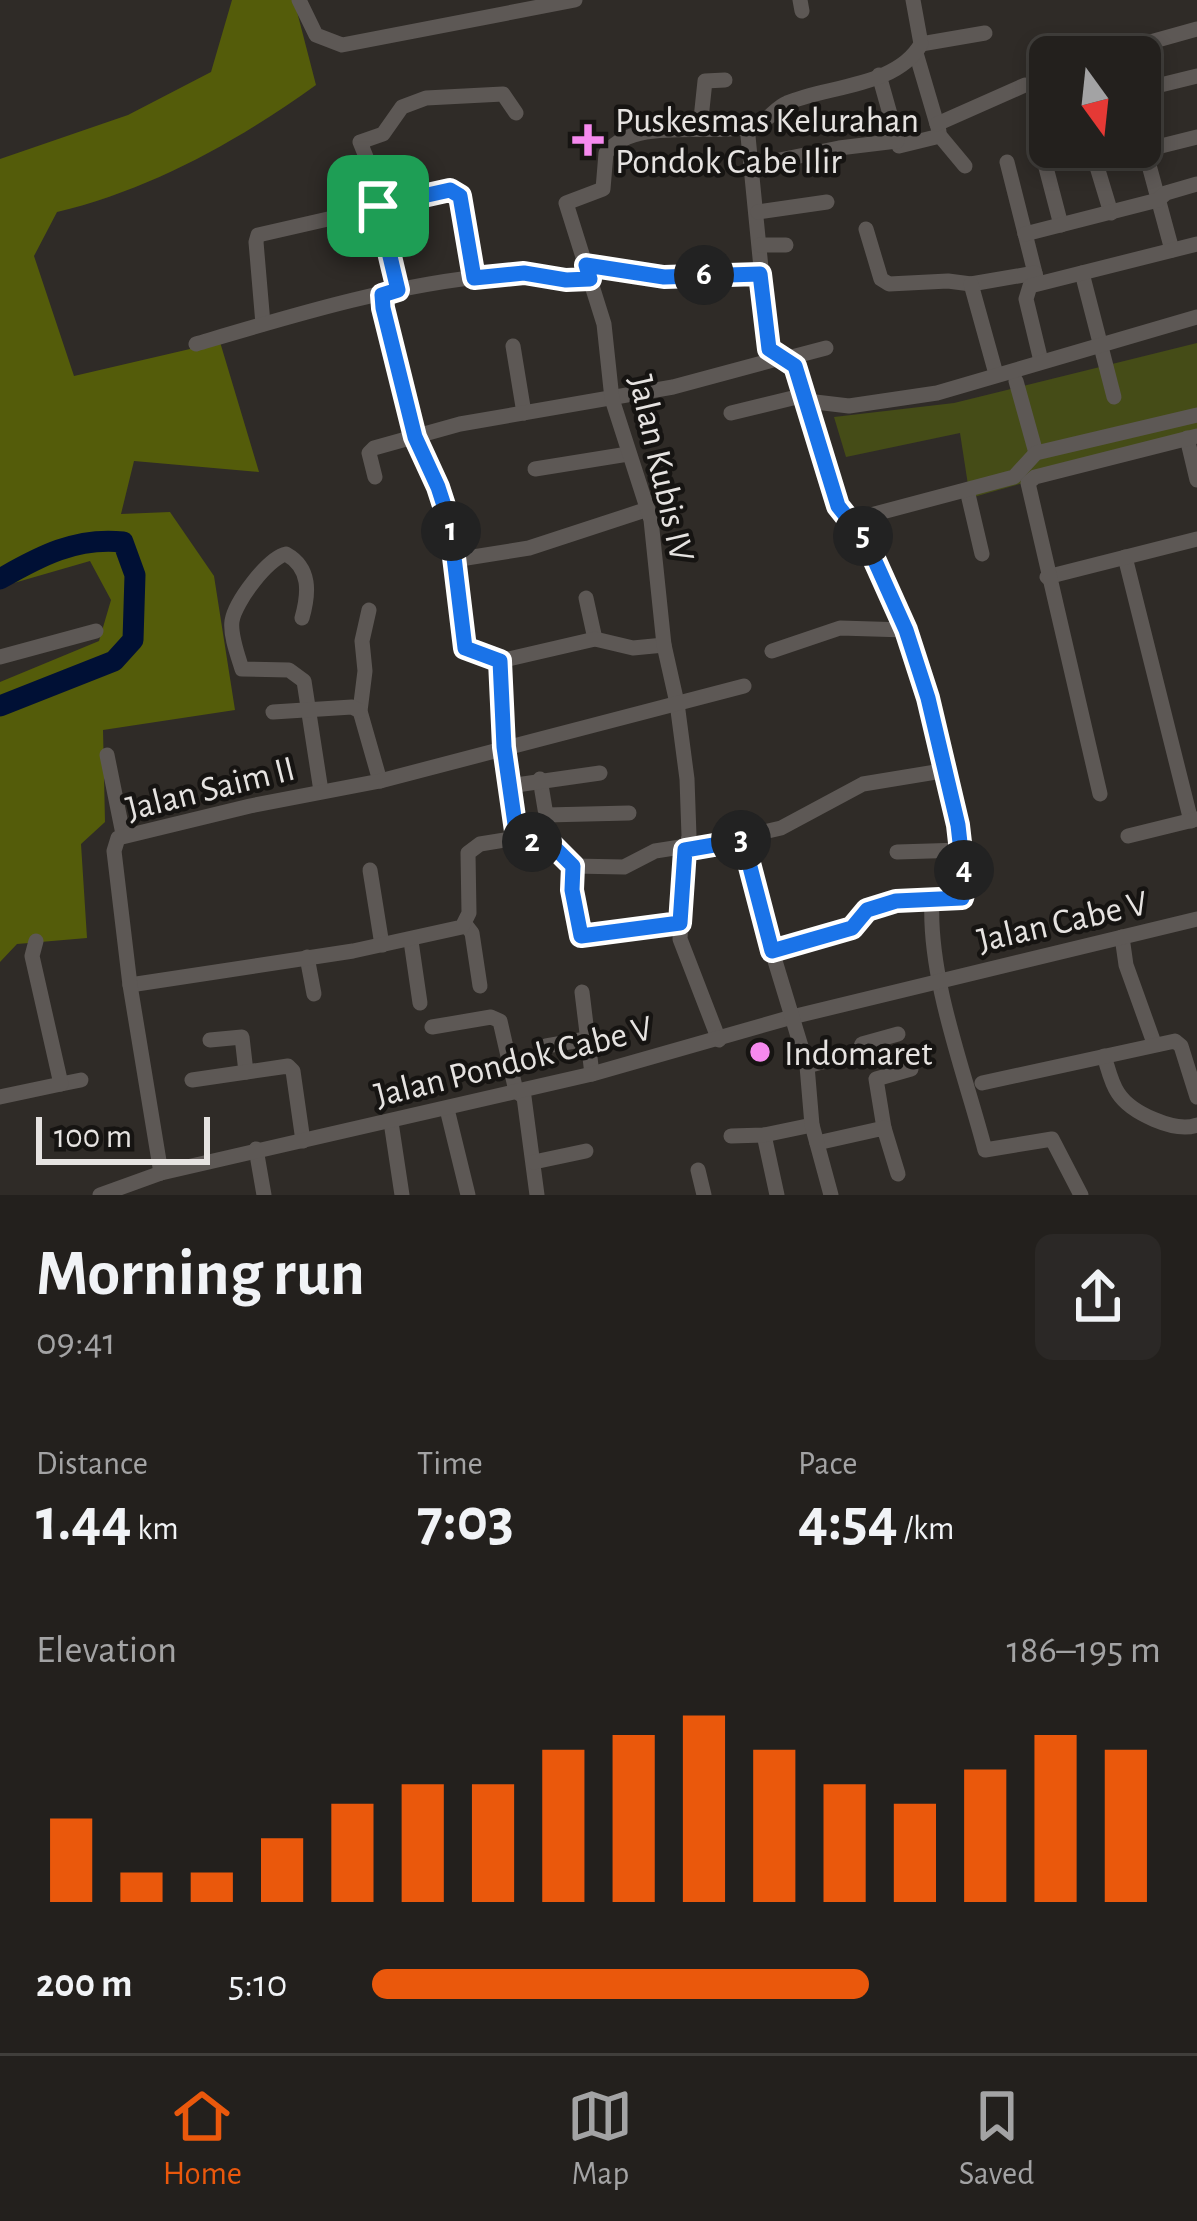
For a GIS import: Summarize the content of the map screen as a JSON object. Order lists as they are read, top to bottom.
{
  "streets": {
    "street": [
      "Jalan Kubis IV",
      "Jalan Saim II",
      "Jalan Cabe V",
      "Jalan Pondok Cabe V"
    ]
  },
  "crossings": [
    ["Jalan Kubis IV", "Jalan Saim II"],
    ["Jalan Kubis IV", "Jalan Pondok Cabe V"],
    ["Jalan Saim II", "Jalan Pondok Cabe V"],
    ["Jalan Cabe V", "Jalan Pondok Cabe V"]
  ],
  "places": {
    "health": ["Puskesmas Kelurahan Pondok Cabe Ilir"],
    "other": ["Indomaret"]
  },
  "scale_bar": "100 m",
  "north": "bottom",
  "page": {
    "pins": [
      "6",
      "1",
      "5",
      "3",
      "2",
      "4"
    ],
    "scale": "100 m",
    "heading": ["Morning run", "09:41"],
    "stats": [
      ["Distance", "1.44 km"],
      ["Time", "7:03"],
      ["Pace", "4:54 /km"]
    ],
    "chart": ["Elevation", "186–195 m"],
    "list": [
      {
        "name": "200 m",
        "note": "5:10"
      }
    ],
    "tabs": ["Home", "Map", "Saved"]
  }
}
